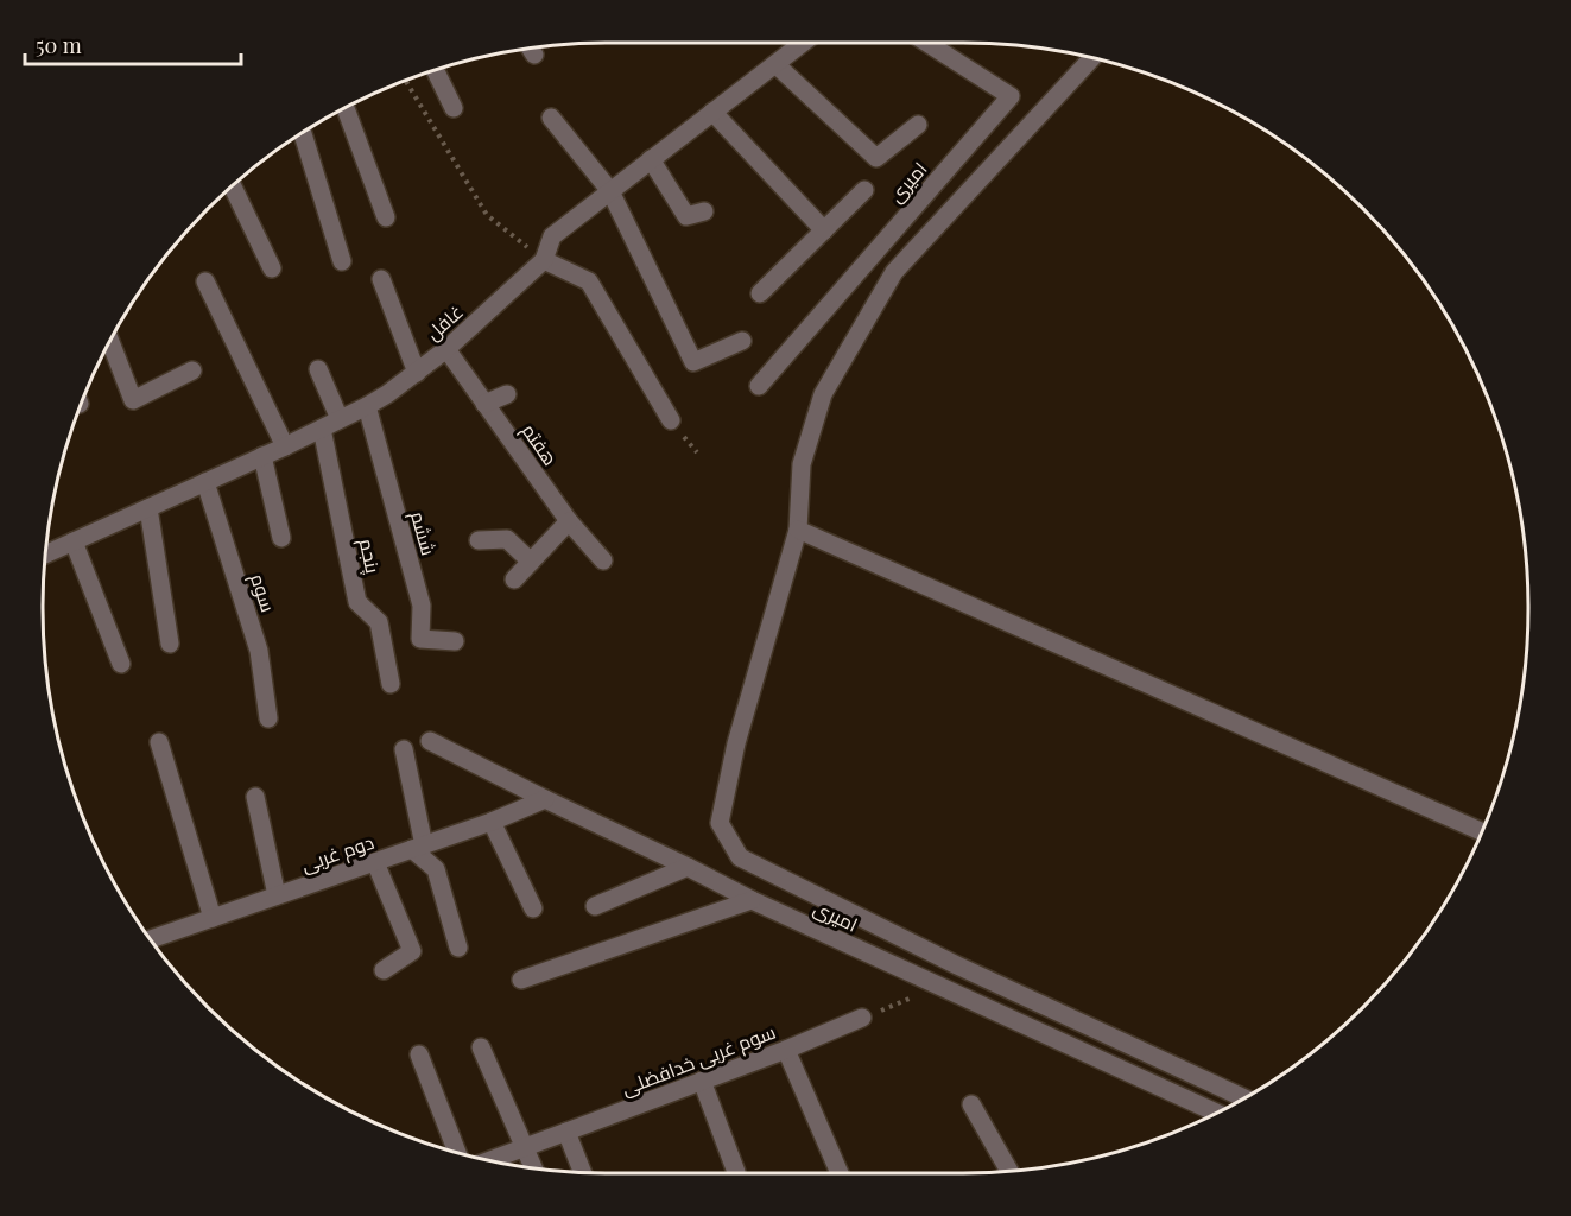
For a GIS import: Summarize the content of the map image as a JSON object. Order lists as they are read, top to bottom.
{
  "streets": {
    "street": [
      "امیری",
      "غافل",
      "هفتم",
      "ششم",
      "پنجم",
      "سوم",
      "دوم غربی",
      "سوم غربی خدافضلی"
    ]
  },
  "crossings": [
    ["امیری", "دوم غربی"],
    ["غافل", "هفتم"],
    ["غافل", "ششم"],
    ["غافل", "پنجم"],
    ["غافل", "سوم"]
  ],
  "scale_bar": "50 m"
}
